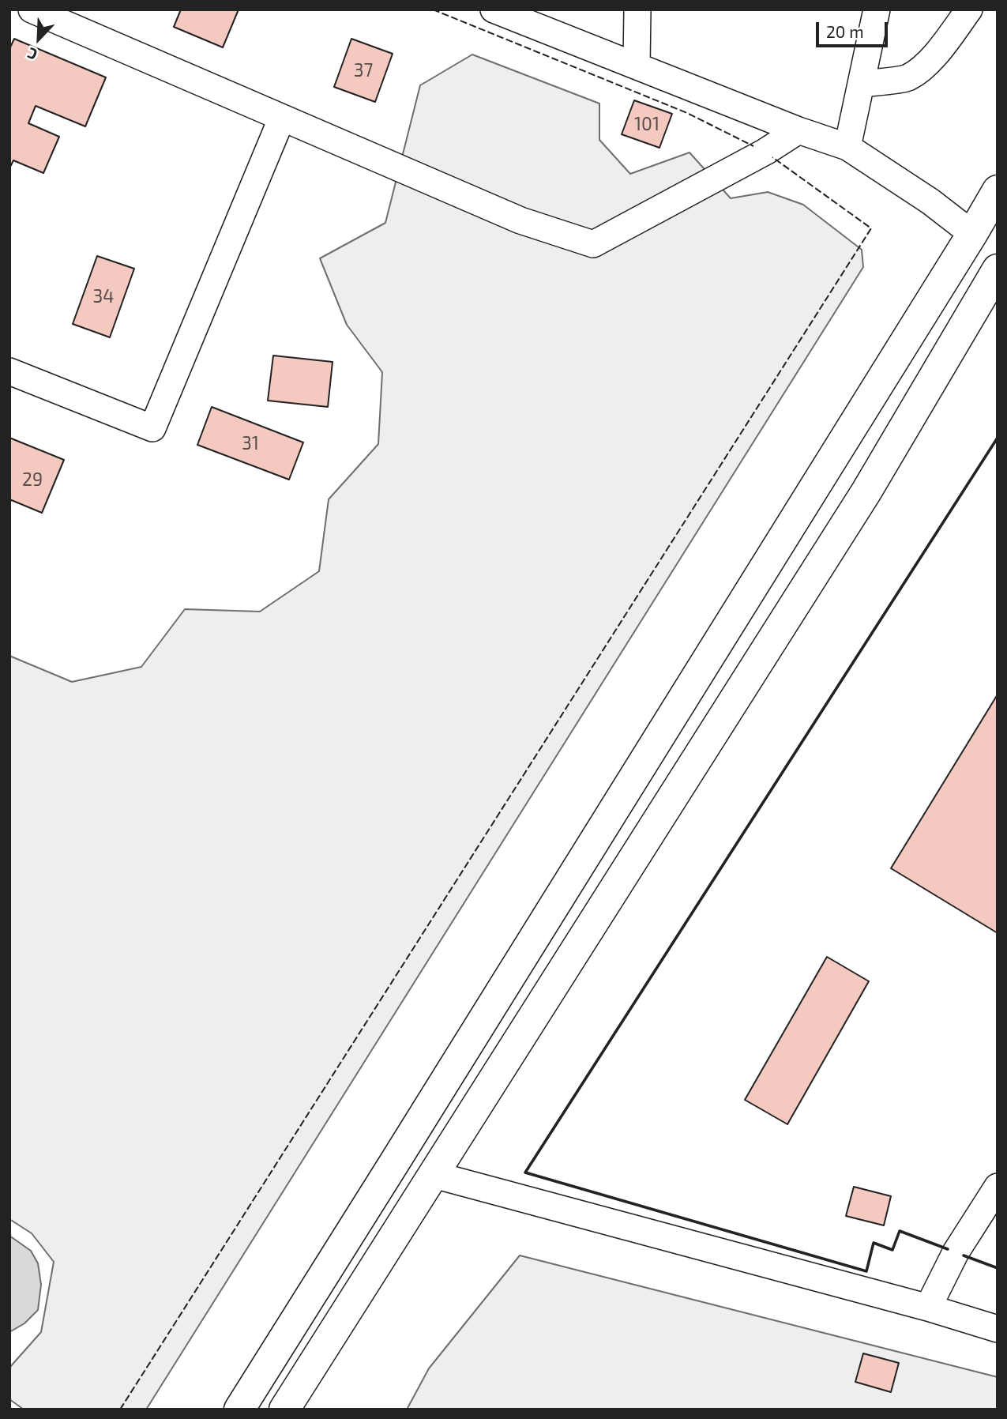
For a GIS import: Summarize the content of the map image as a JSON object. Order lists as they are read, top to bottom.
{
  "house_numbers": [
    "37",
    "101",
    "34",
    "31",
    "29"
  ],
  "scale_bar": "20 m",
  "north": "bottom left"
}
